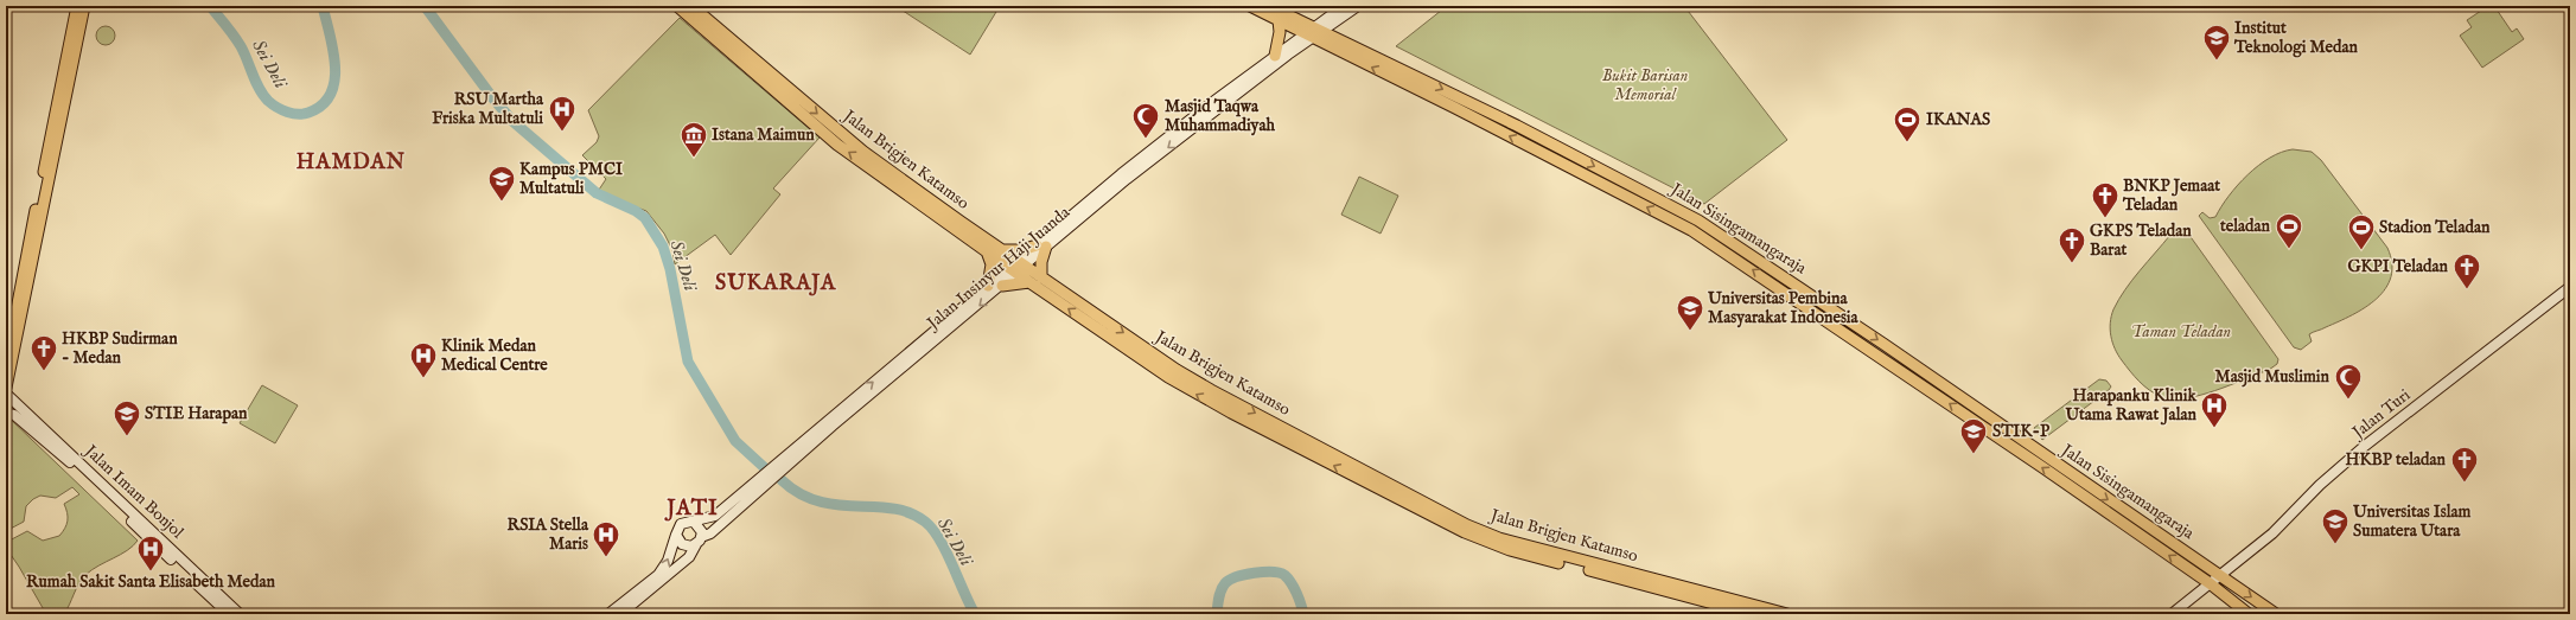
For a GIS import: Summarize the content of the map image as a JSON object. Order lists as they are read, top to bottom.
{
  "streets": {
    "main road": [
      "Jalan Brigjen Katamso",
      "Jalan Sisingamangaraja",
      "Jalan Insinyur Haji Juanda",
      "Jalan Turi",
      "Jalan Imam Bonjol"
    ]
  },
  "crossings": [
    ["Jalan Brigjen Katamso", "Jalan Insinyur Haji Juanda"],
    ["Jalan Sisingamangaraja", "Jalan Insinyur Haji Juanda"],
    ["Jalan Sisingamangaraja", "Jalan Turi"]
  ],
  "districts": ["HAMDAN", "SUKARAJA", "JATI"],
  "water": ["Sei Deli"],
  "parks": ["Bukit Barisan Memorial", "Taman Teladan"],
  "places": {
    "school or university": [
      "Institut Teknologi Medan",
      "Kampus PMCI Multatuli",
      "Universitas Pembina Masyarakat Indonesia",
      "STIE Harapan",
      "STIK-P",
      "Universitas Islam Sumatera Utara"
    ],
    "hospital": [
      "RSU Martha Friska Multatuli",
      "Klinik Medan Medical Centre",
      "Harapanku Klinik Utama Rawat Jalan",
      "RSIA Stella Maris",
      "Rumah Sakit Santa Elisabeth Medan"
    ],
    "mosque": ["Masjid Taqwa Muhammadiyah", "Masjid Muslimin"],
    "sports": ["IKANAS", "teladan", "Stadion Teladan"],
    "museum": ["Istana Maimun"],
    "church": [
      "BNKP Jemaat Teladan",
      "GKPS Teladan Barat",
      "GKPI Teladan",
      "HKBP Sudirman - Medan",
      "HKBP teladan"
    ]
  }
}
